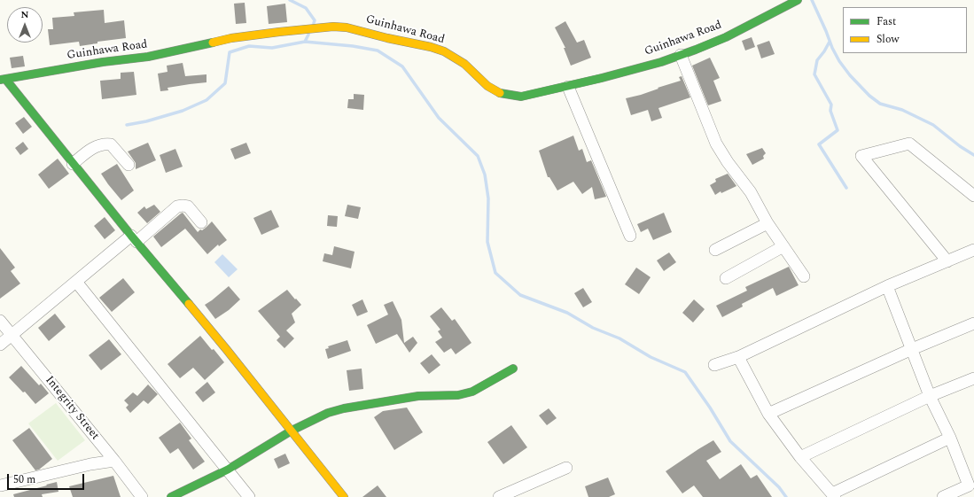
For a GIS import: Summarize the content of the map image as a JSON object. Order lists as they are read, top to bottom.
{
  "streets": {
    "street": ["Guinhawa Road", "Integrity Street"]
  },
  "legend": ["Fast", "Slow"],
  "scale_bar": "50 m",
  "north": "top"
}
